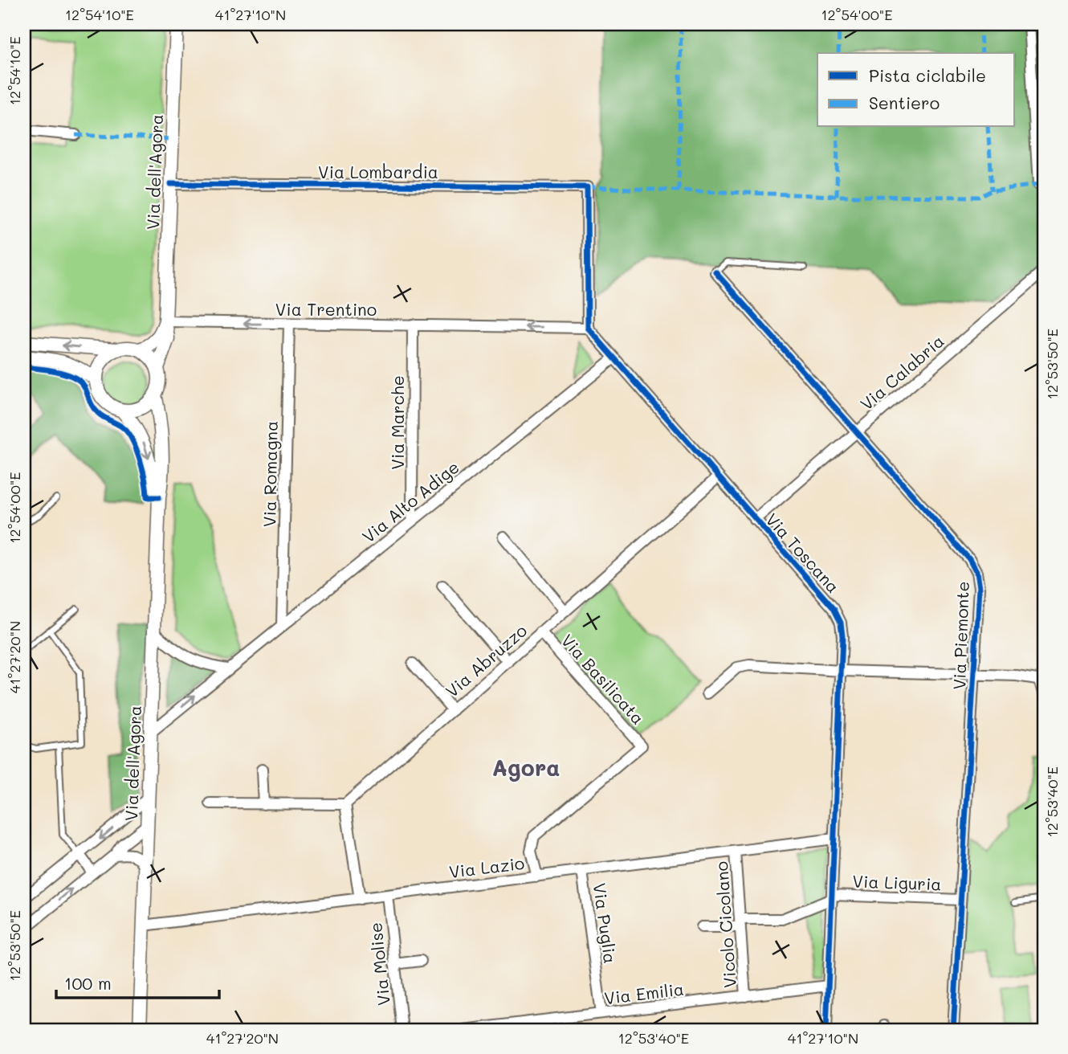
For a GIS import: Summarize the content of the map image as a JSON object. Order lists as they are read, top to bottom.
{
  "streets": {
    "street": [
      "Via Lombardia",
      "Via dell'Agora",
      "Via Trentino",
      "Via Calabria",
      "Via Marche",
      "Via Romagna",
      "Via Alto Adige",
      "Via Toscana",
      "Via Piemonte",
      "Via Abruzzo",
      "Via Basilicata",
      "Via Lazio",
      "Via Liguria",
      "Via Puglia",
      "Vicolo Cicolano",
      "Via Molise",
      "Via Emilia"
    ]
  },
  "crossings": [
    ["Via Lombardia", "Via dell'Agora"],
    ["Via Lombardia", "Via Trentino"],
    ["Via Lombardia", "Via Toscana"],
    ["Via dell'Agora", "Via Trentino"],
    ["Via dell'Agora", "Via Alto Adige"],
    ["Via dell'Agora", "Via Lazio"],
    ["Via Trentino", "Via Marche"],
    ["Via Trentino", "Via Romagna"],
    ["Via Trentino", "Via Toscana"],
    ["Via Calabria", "Via Toscana"],
    ["Via Calabria", "Via Piemonte"],
    ["Via Marche", "Via Alto Adige"],
    ["Via Romagna", "Via Alto Adige"],
    ["Via Alto Adige", "Via Toscana"],
    ["Via Toscana", "Via Abruzzo"],
    ["Via Toscana", "Via Lazio"],
    ["Via Toscana", "Via Liguria"],
    ["Via Toscana", "Via Emilia"],
    ["Via Piemonte", "Via Liguria"],
    ["Via Abruzzo", "Via Basilicata"],
    ["Via Basilicata", "Via Lazio"],
    ["Via Lazio", "Via Puglia"],
    ["Via Lazio", "Vicolo Cicolano"],
    ["Via Lazio", "Via Molise"],
    ["Via Puglia", "Via Emilia"],
    ["Vicolo Cicolano", "Via Emilia"]
  ],
  "one_way": ["Via Trentino"],
  "districts": ["Agora"],
  "legend": ["Pista ciclabile", "Sentiero"],
  "scale_bar": "100 m",
  "coordinates": [
    "12°54'10\"E",
    "41°27'10\"N",
    "12°54'00\"E",
    "12°53'50\"E",
    "41°27'20\"N",
    "12°53'40\"E"
  ]
}
